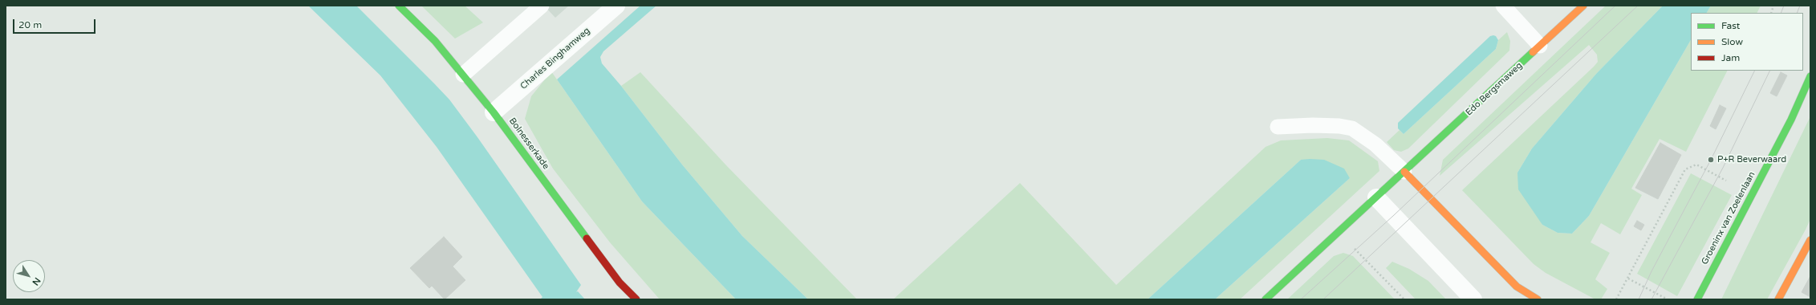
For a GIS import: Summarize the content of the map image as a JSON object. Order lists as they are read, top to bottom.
{
  "streets": {
    "street": [
      "Charles Binghamweg",
      "Edo Bergsmaweg",
      "Bolnesserkade",
      "Groeninx van Zoelenlaan"
    ]
  },
  "crossings": [
    ["Charles Binghamweg", "Bolnesserkade"]
  ],
  "places": ["P+R Beverwaard"],
  "legend": ["Fast", "Slow", "Jam"],
  "scale_bar": "20 m",
  "north": "bottom right"
}
